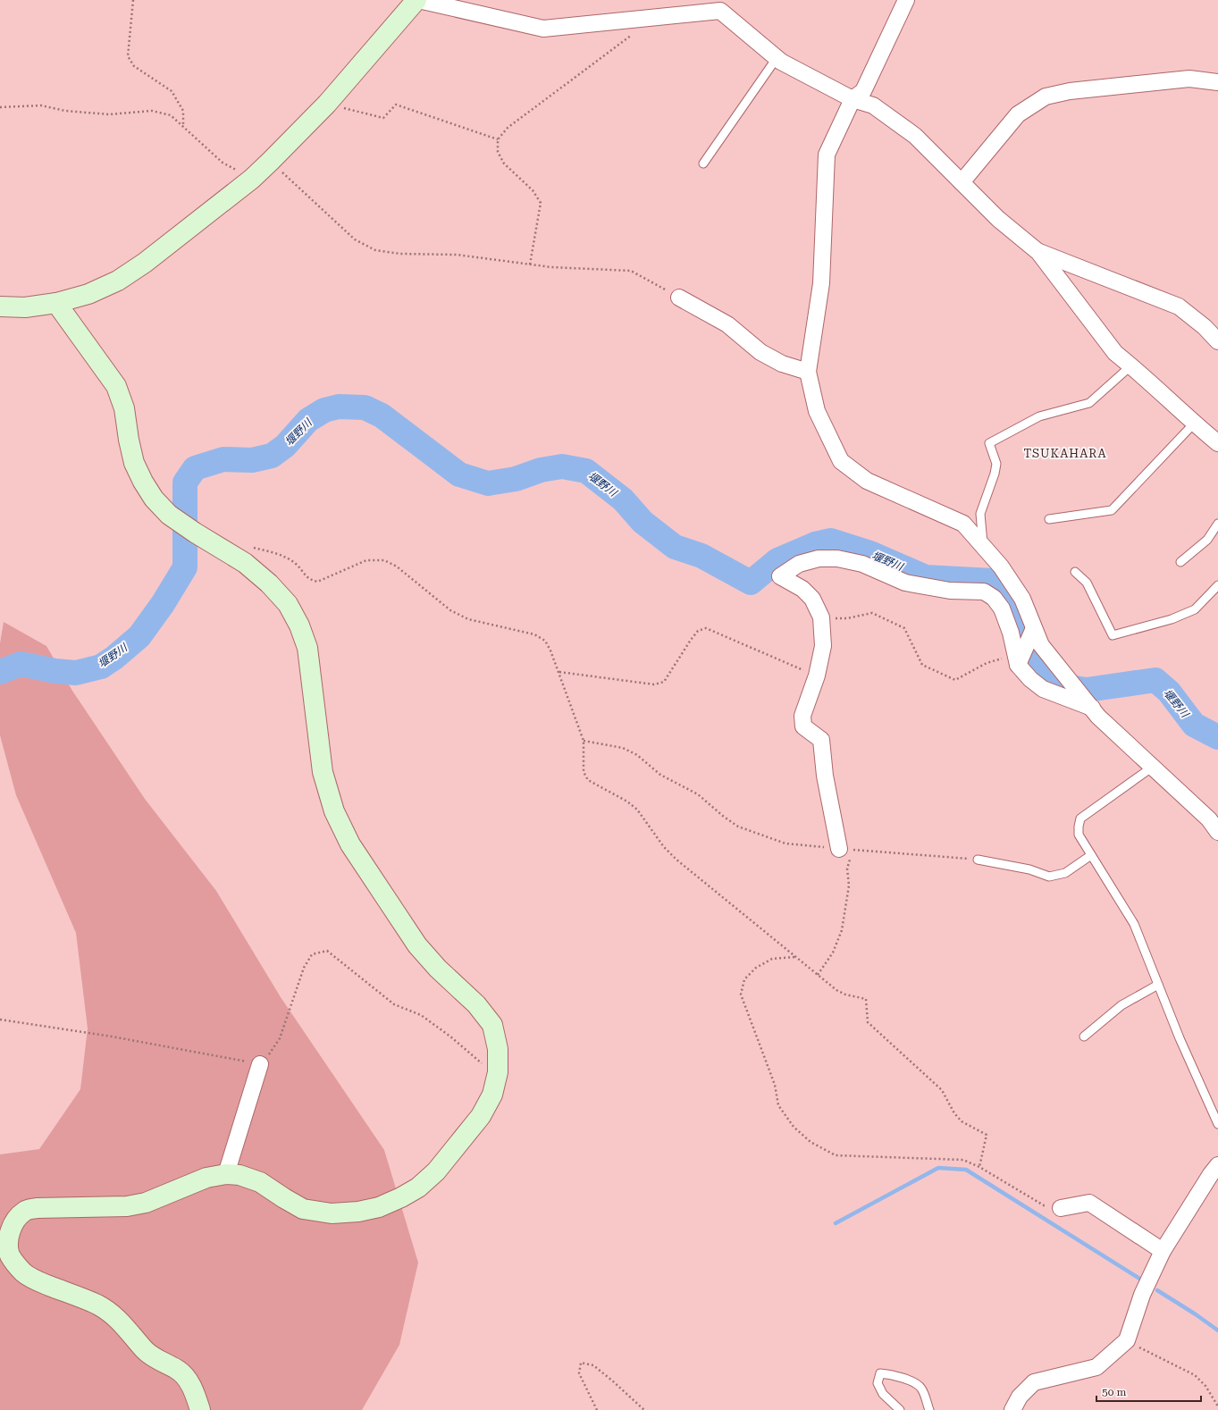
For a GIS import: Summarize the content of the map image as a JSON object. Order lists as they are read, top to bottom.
{
  "districts": ["TSUKAHARA"],
  "water": ["堰野川"],
  "scale_bar": "50 m"
}
